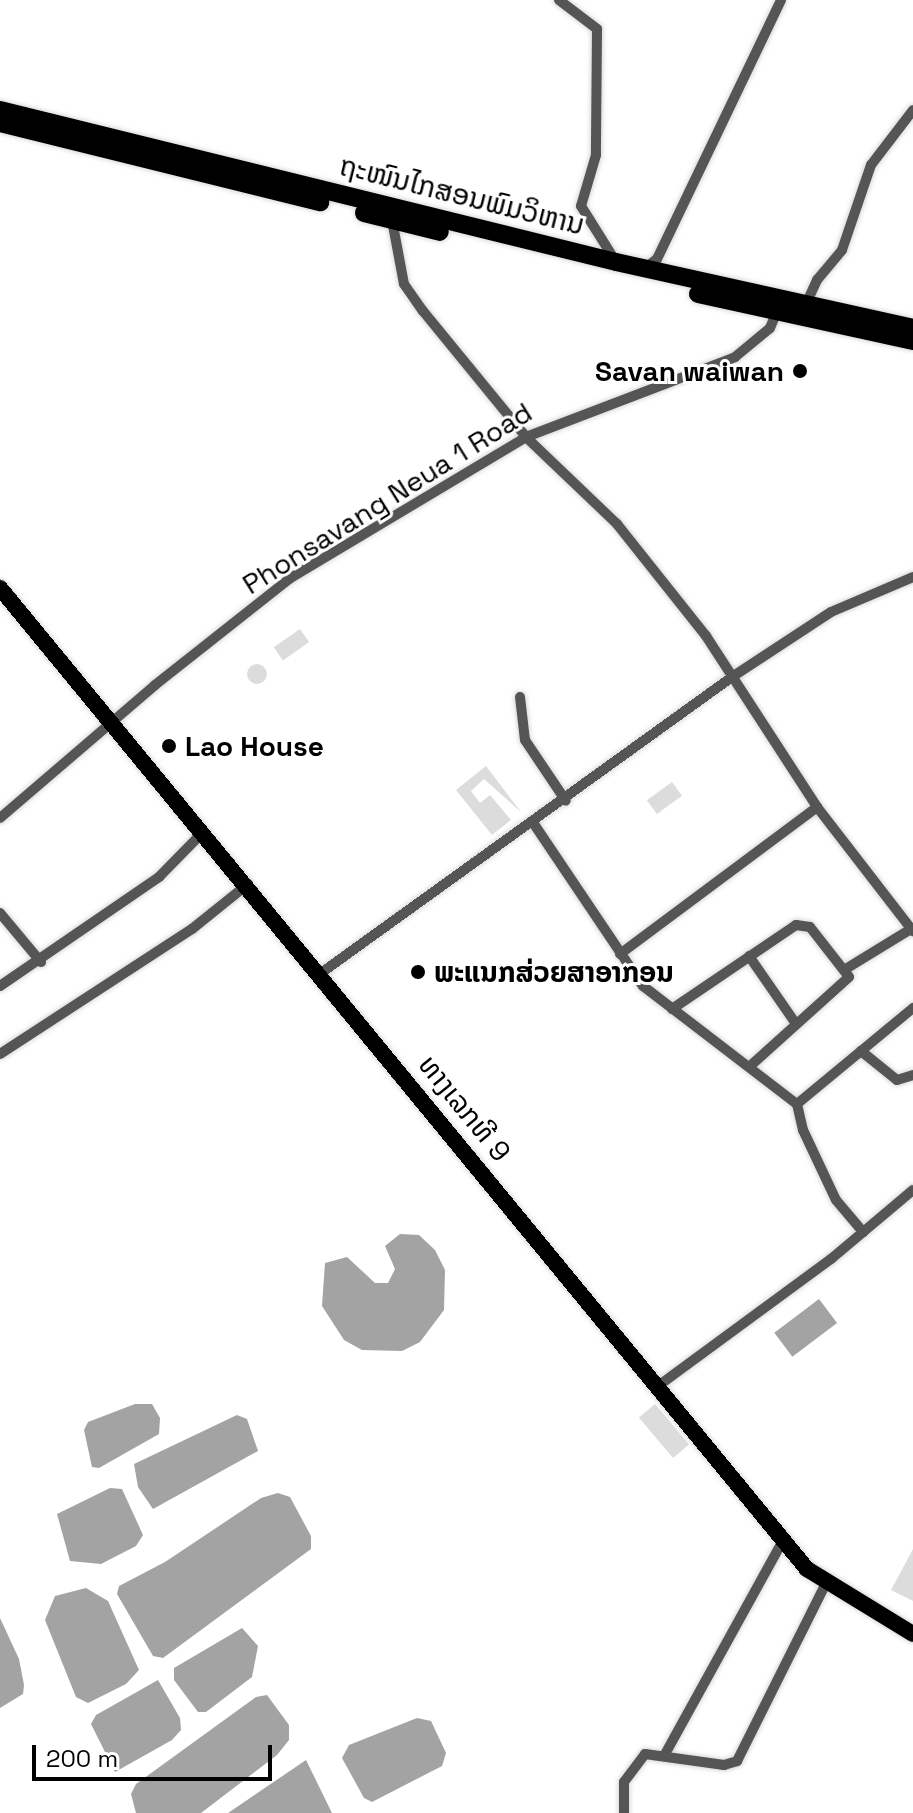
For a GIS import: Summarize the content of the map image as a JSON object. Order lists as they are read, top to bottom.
{
  "streets": {
    "highway": ["ຖະໜົນໄກສອນພົມວິຫານ"],
    "main road": ["ທາງເລກທີ 9"],
    "street": ["Phonsavang Neua 1 Road"]
  },
  "crossings": [
    ["ຖະໜົນໄກສອນພົມວິຫານ", "Phonsavang Neua 1 Road"],
    ["Phonsavang Neua 1 Road", "ທາງເລກທີ 9"]
  ],
  "places": ["Savan waiwan", "Lao House", "ພະແນກສ່ວຍສາອາກອນ"],
  "scale_bar": "200 m"
}
